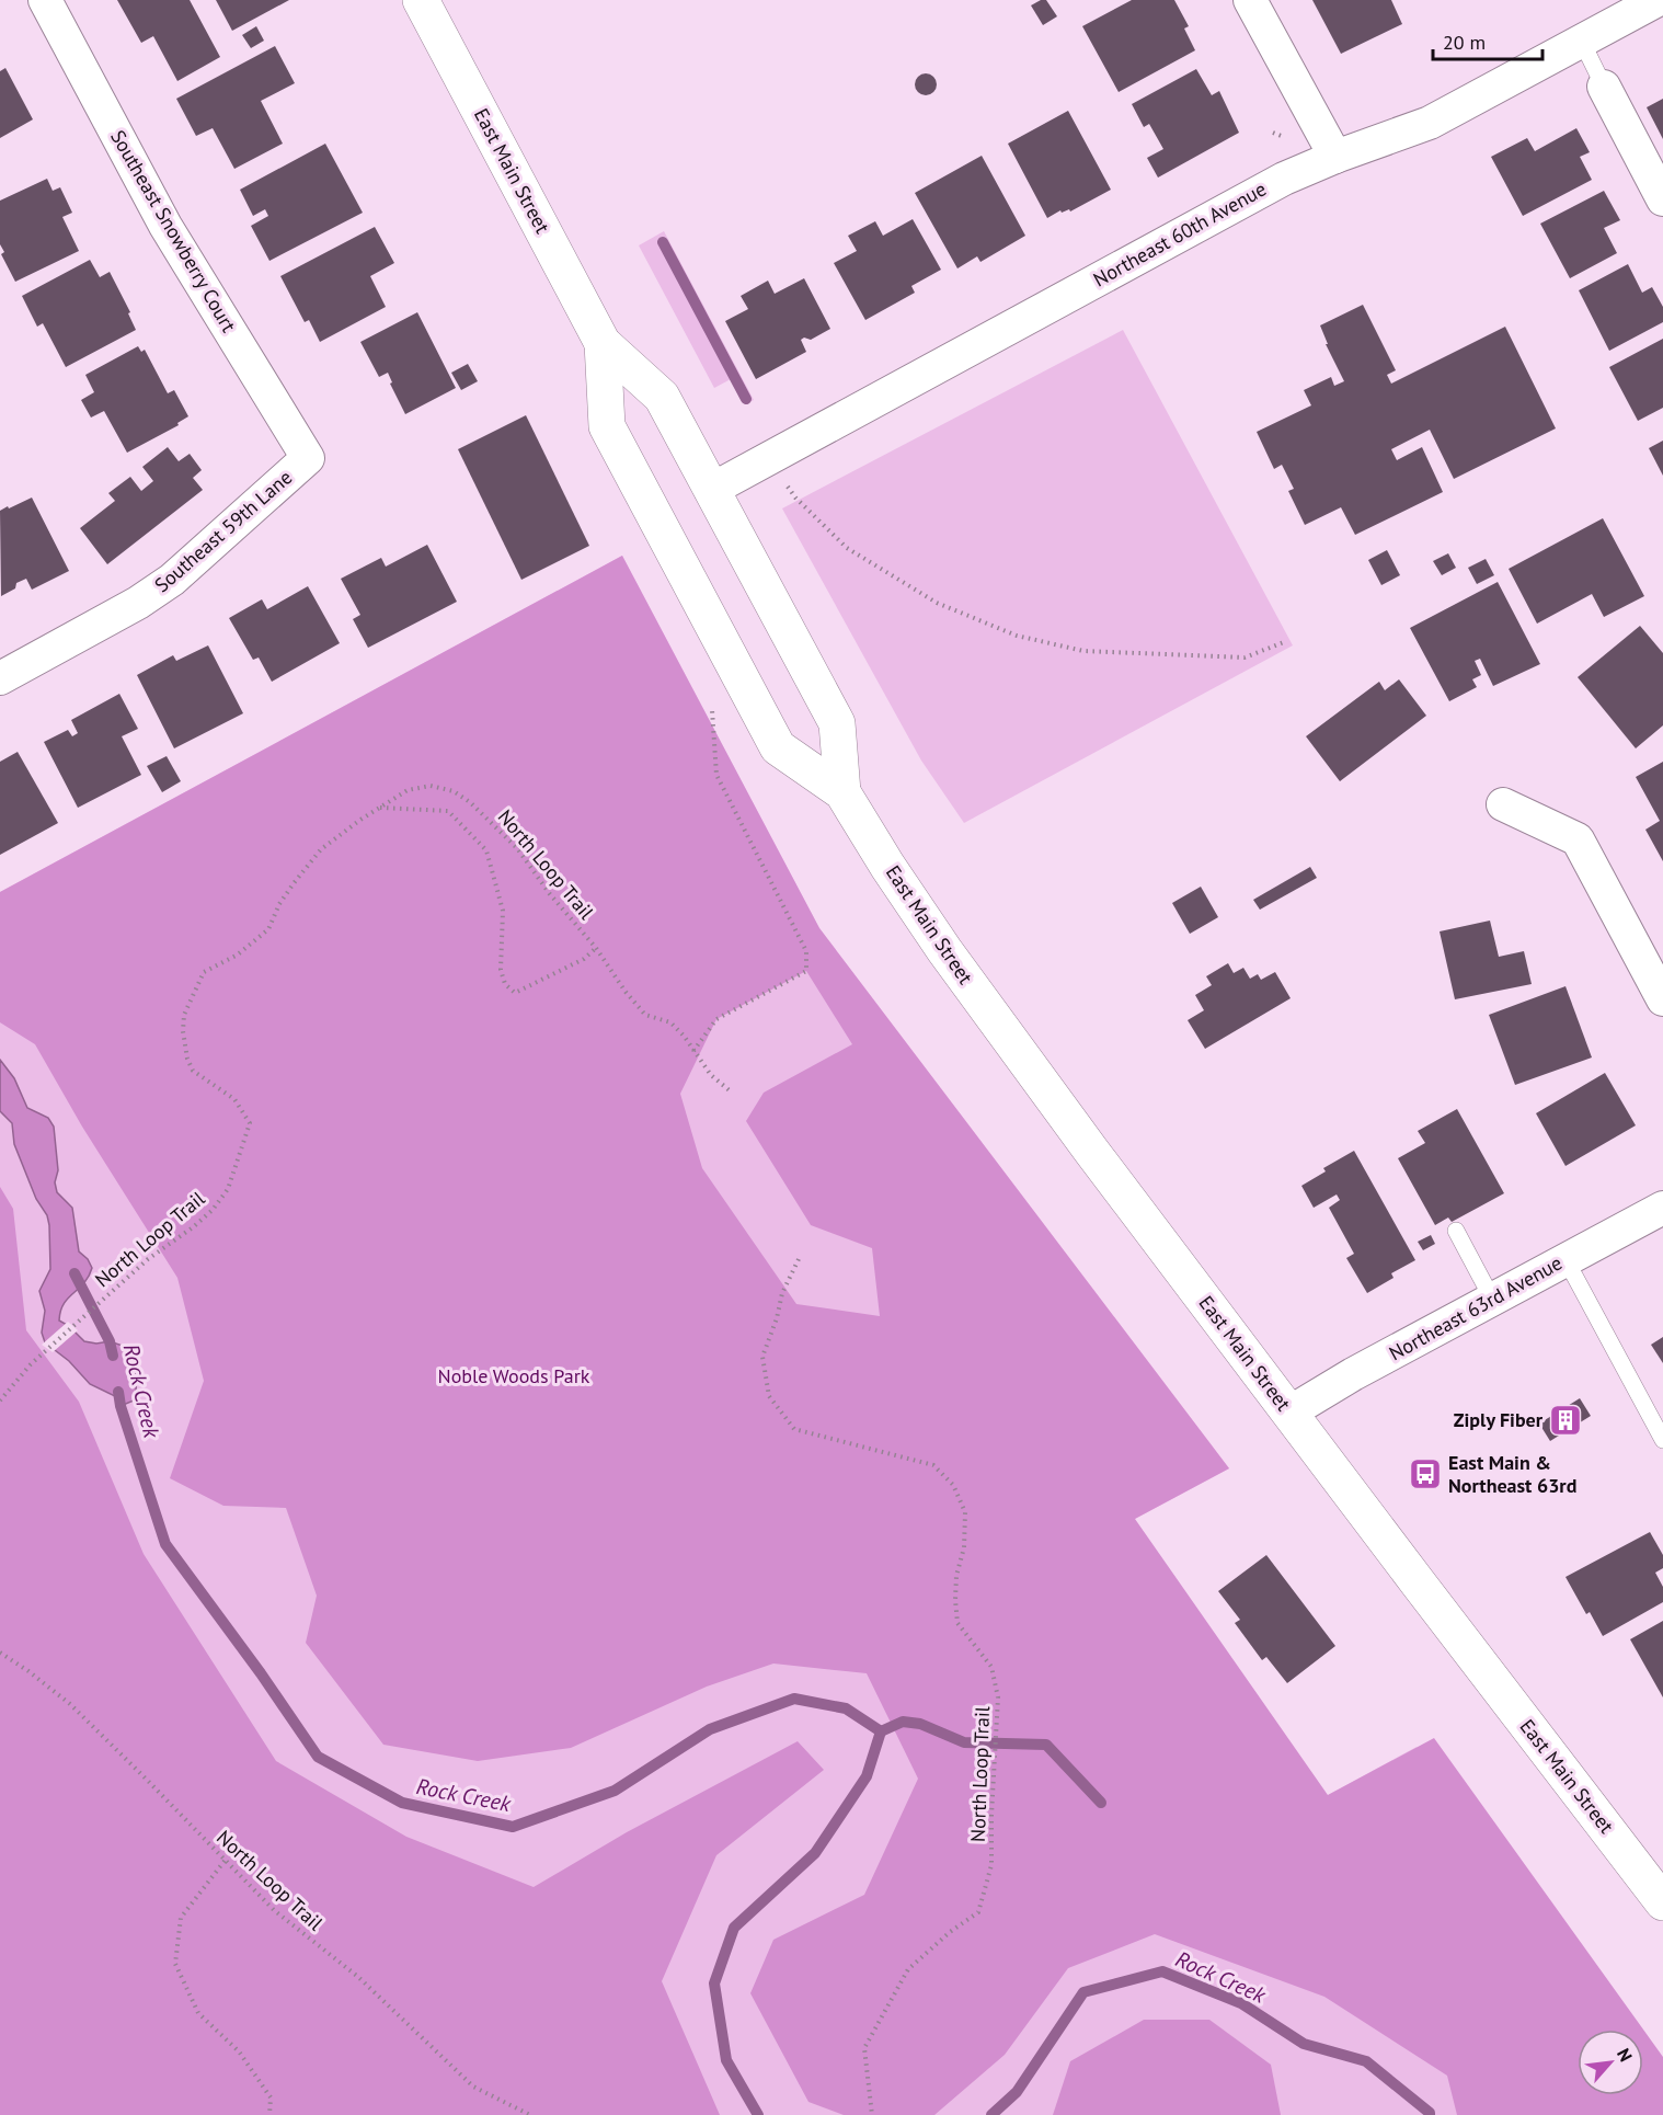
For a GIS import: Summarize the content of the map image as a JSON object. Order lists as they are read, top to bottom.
{
  "streets": {
    "main road": ["East Main Street"],
    "street": [
      "Southeast Snowberry Court",
      "Northeast 60th Avenue",
      "Southeast 59th Lane",
      "Northeast 63rd Avenue"
    ],
    "path": ["North Loop Trail"]
  },
  "crossings": [
    ["East Main Street", "Northeast 60th Avenue"],
    ["East Main Street", "Northeast 63rd Avenue"],
    ["Southeast Snowberry Court", "Southeast 59th Lane"]
  ],
  "water": ["Rock Creek"],
  "parks": ["Noble Woods Park"],
  "places": {
    "building": ["Ziply Fiber"],
    "bus stop": ["East Main & Northeast 63rd"]
  },
  "scale_bar": "20 m",
  "north": "top right"
}
